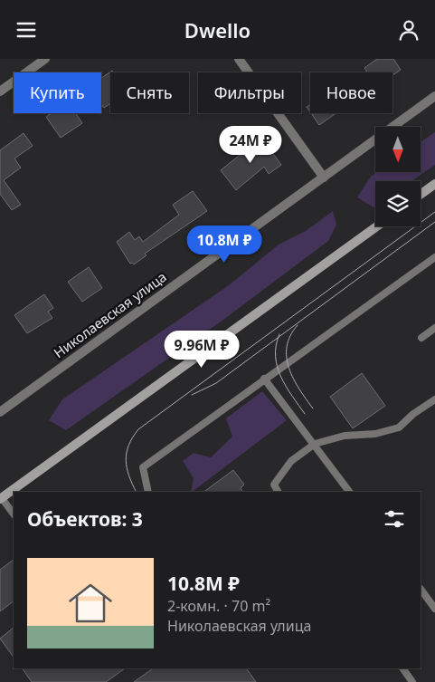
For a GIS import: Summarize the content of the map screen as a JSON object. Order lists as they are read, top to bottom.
{
  "streets": {
    "street": ["Николаевская улица"]
  },
  "north": "bottom",
  "page": {
    "header": "Dwello",
    "chip": [
      "Купить",
      "Снять",
      "Фильтры",
      "Новое"
    ],
    "price": ["24M ₽", "10.8M ₽", "9.96M ₽"],
    "heading": "Объектов: 3",
    "list": [
      {
        "name": "10.8M ₽",
        "note": "2-комн. · 70 m² · Николаевская улица"
      }
    ]
  }
}
